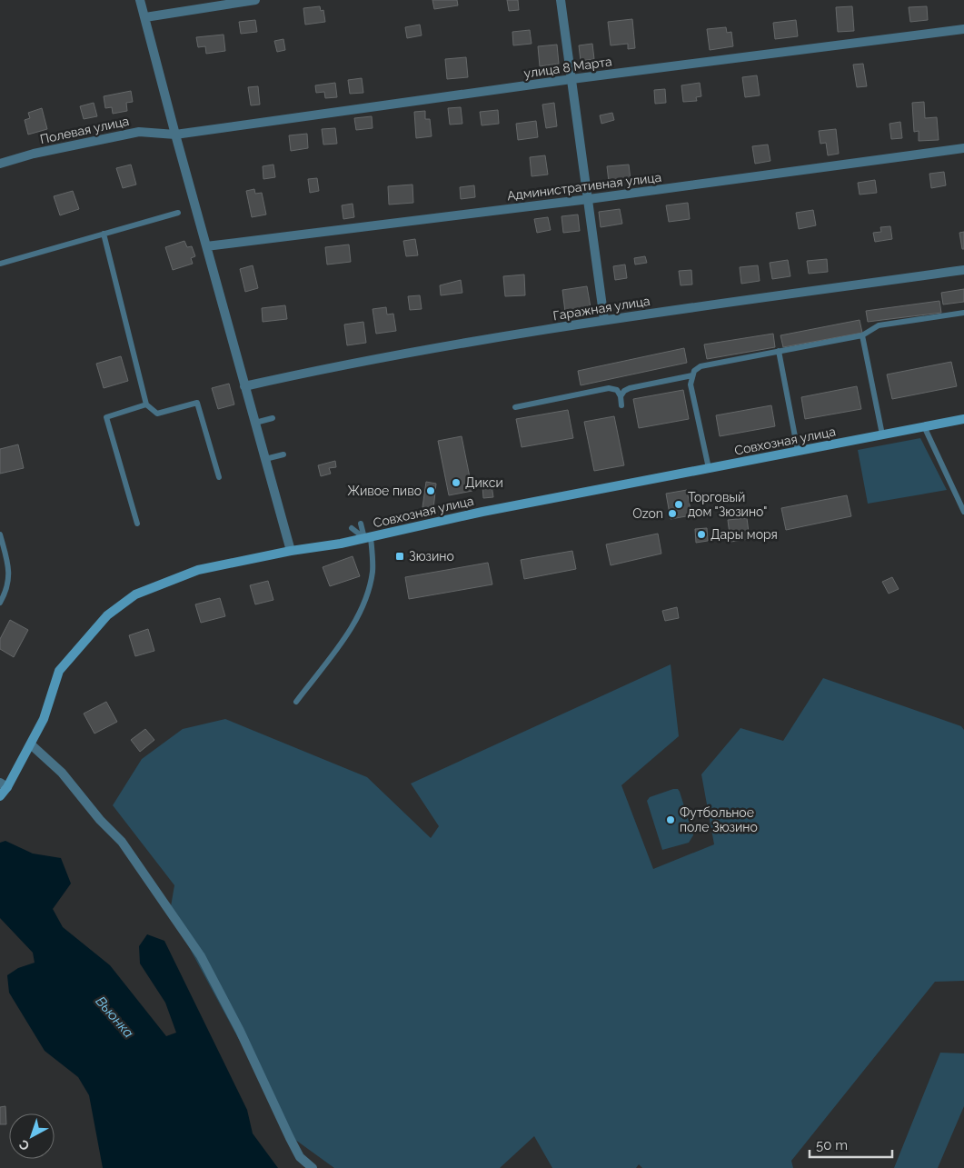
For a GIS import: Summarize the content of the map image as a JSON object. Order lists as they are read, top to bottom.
{
  "streets": {
    "street": [
      "улица 8 Марта",
      "Полевая улица",
      "Административная улица",
      "Гаражная улица",
      "Совхозная улица"
    ]
  },
  "crossings": [
    ["улица 8 Марта", "Полевая улица"]
  ],
  "water": ["Вьюнка"],
  "places": {
    "other": [
      "Дикси",
      "Живое пиво",
      "Торговый дом \"Зюзино\"",
      "Ozon",
      "Дары моря",
      "Футбольное поле Зюзино"
    ],
    "transit": ["Зюзино"]
  },
  "scale_bar": "50 m",
  "north": "bottom left"
}
